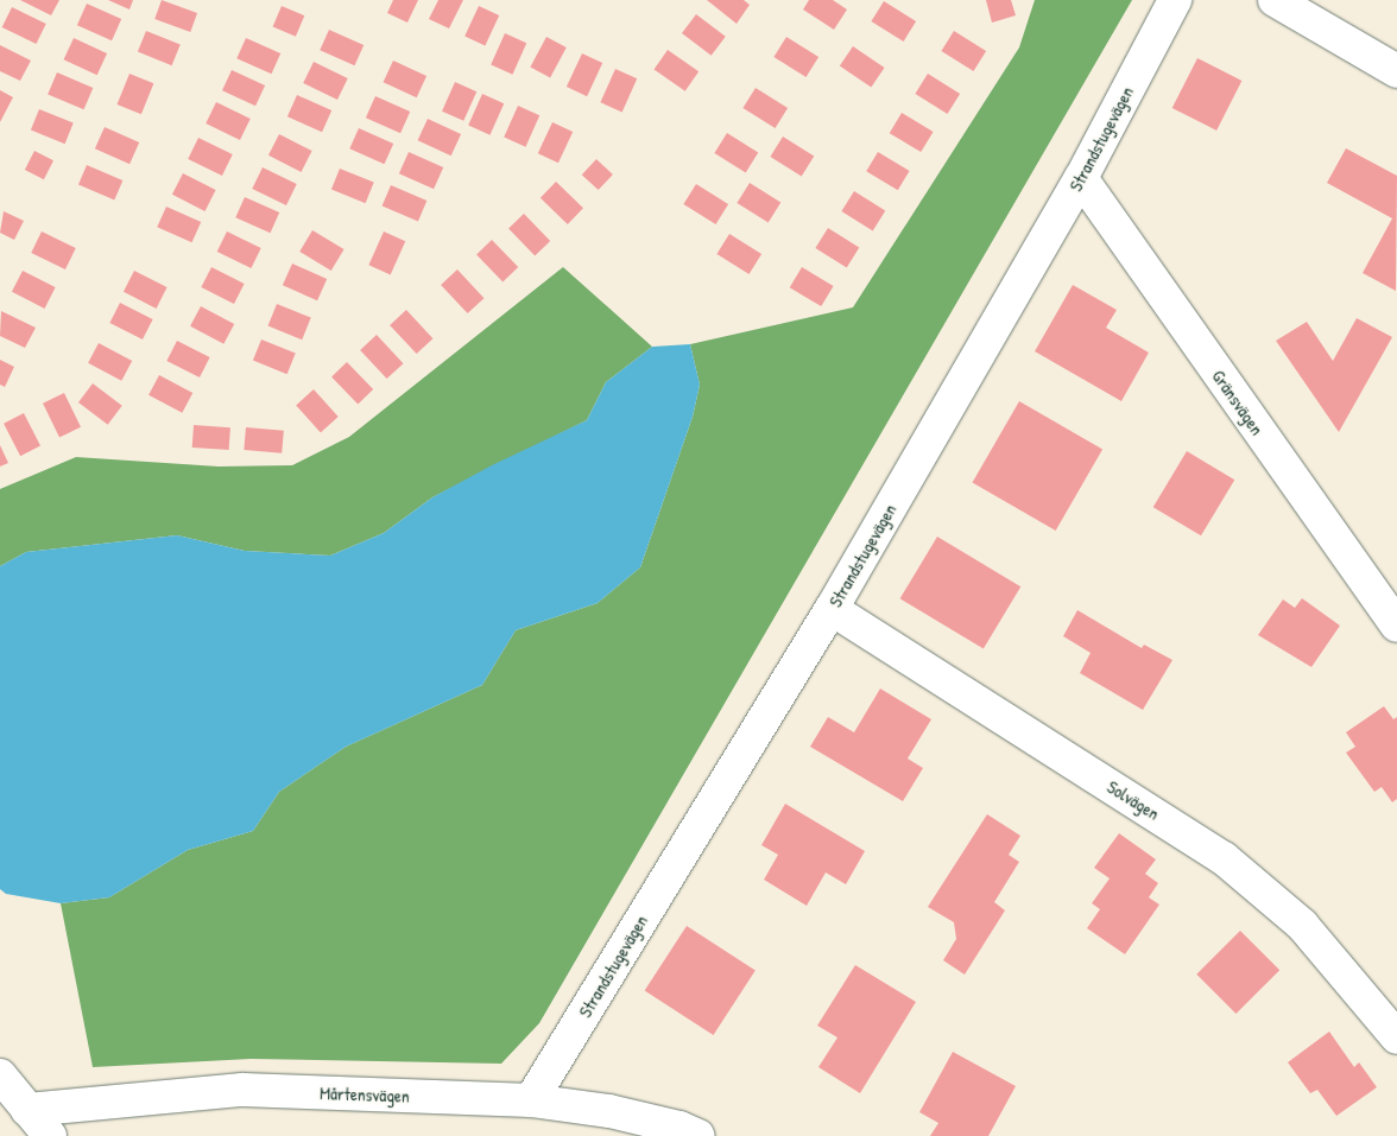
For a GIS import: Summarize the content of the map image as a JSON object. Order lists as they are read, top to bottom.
{
  "streets": {
    "street": [
      "Strandstugevägen",
      "Gränsvägen",
      "Solvägen",
      "Mårtensvägen"
    ]
  },
  "crossings": [
    ["Strandstugevägen", "Gränsvägen"],
    ["Strandstugevägen", "Solvägen"],
    ["Strandstugevägen", "Mårtensvägen"]
  ]
}
